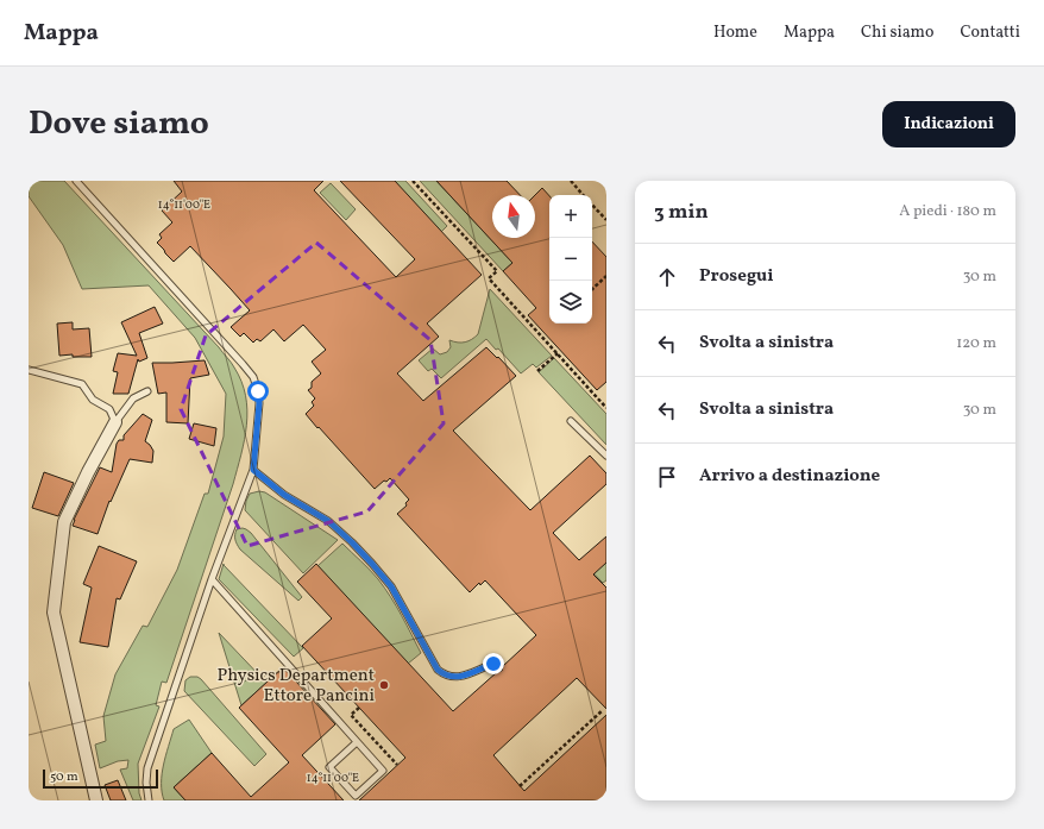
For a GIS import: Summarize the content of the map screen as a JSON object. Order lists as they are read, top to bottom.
{
  "places": ["Physics Department Ettore Pancini"],
  "scale_bar": "50 m",
  "north": "top",
  "page": {
    "header": "Mappa",
    "nav": [
      "Home",
      "Mappa",
      "Chi siamo",
      "Contatti"
    ],
    "title": "Dove siamo",
    "buttons": "Indicazioni",
    "heading": ["3 min", "A piedi · 180 m"],
    "map_buttons": ["+", "−"],
    "list": [
      ["Prosegui", "30 m"],
      ["Svolta a sinistra", "120 m"],
      ["Svolta a sinistra", "30 m"],
      "Arrivo a destinazione"
    ],
    "scale": "50 m"
  },
  "coordinates": ["14°11'00\"E"]
}
